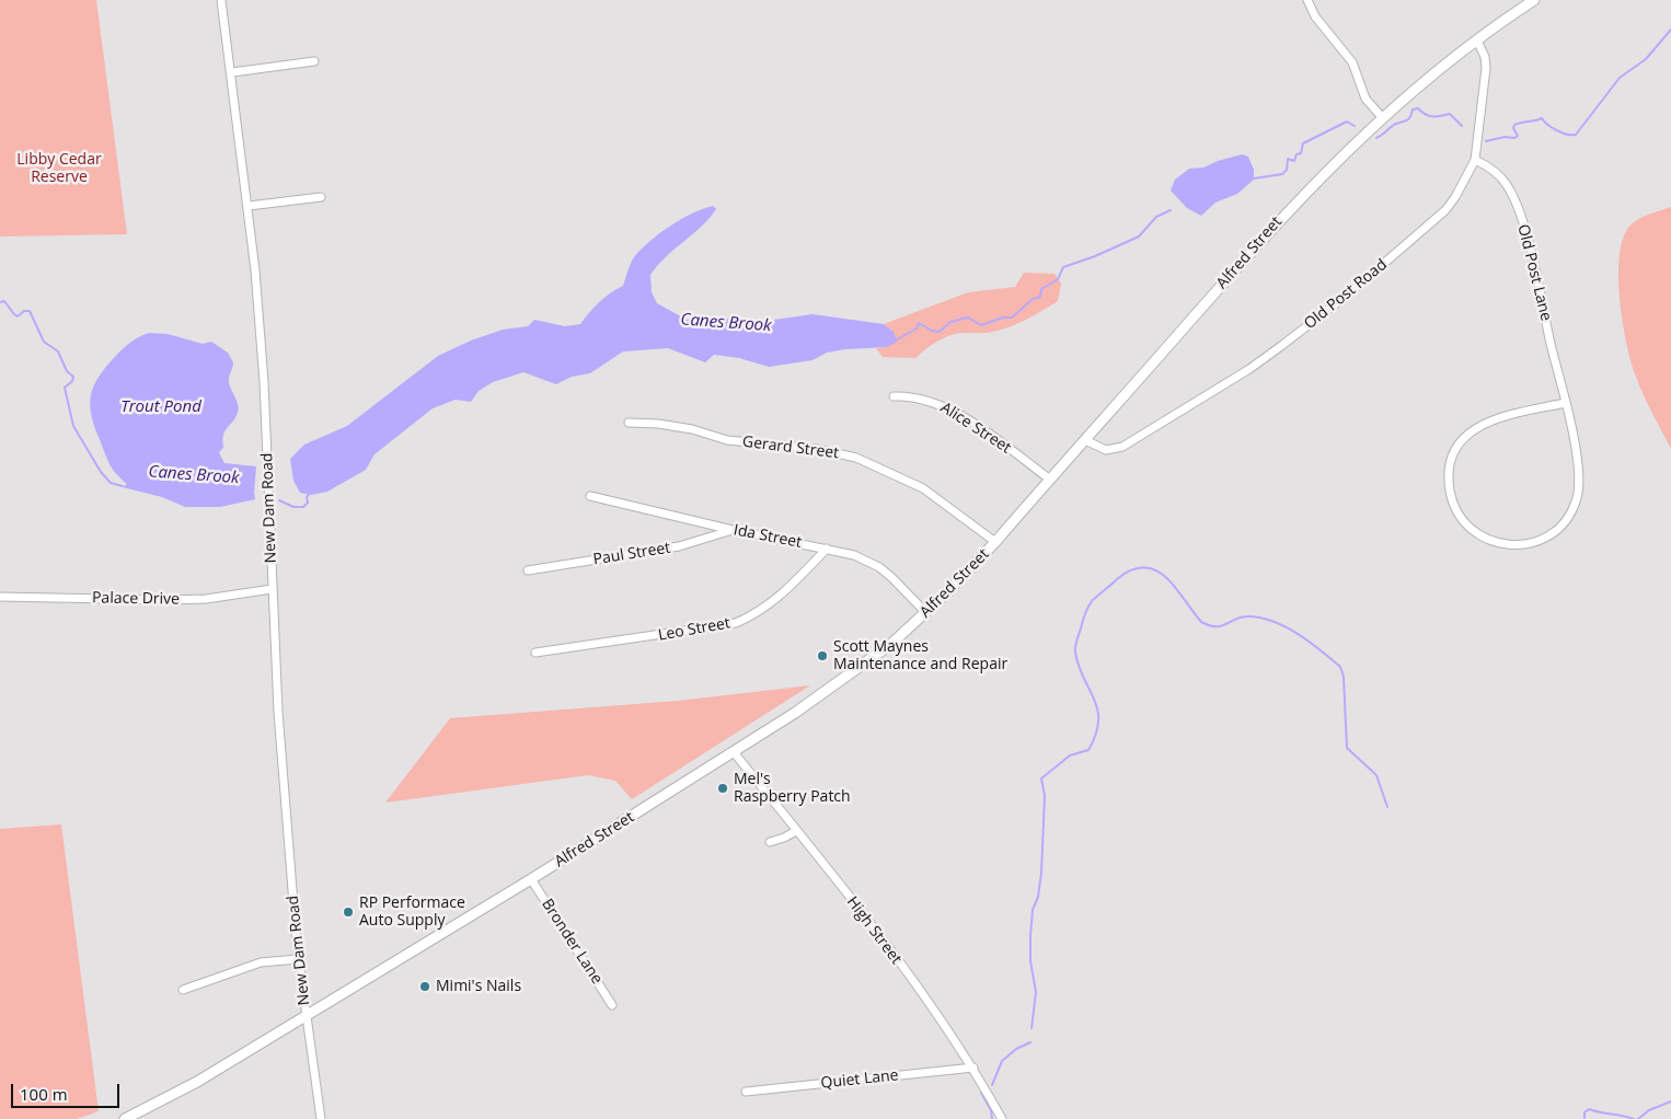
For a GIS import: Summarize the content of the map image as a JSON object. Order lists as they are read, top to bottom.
{
  "streets": {
    "main road": ["Alfred Street"],
    "street": [
      "Old Post Lane",
      "Old Post Road",
      "Alice Street",
      "Gerard Street",
      "New Dam Road",
      "Ida Street",
      "Paul Street",
      "Palace Drive",
      "Leo Street",
      "High Street",
      "Bronder Lane",
      "Quiet Lane"
    ]
  },
  "crossings": [
    ["Alfred Street", "Old Post Road"],
    ["Alfred Street", "Alice Street"],
    ["Alfred Street", "Gerard Street"],
    ["Alfred Street", "New Dam Road"],
    ["Alfred Street", "Ida Street"],
    ["Alfred Street", "High Street"],
    ["Alfred Street", "Bronder Lane"],
    ["Old Post Lane", "Old Post Road"],
    ["New Dam Road", "Palace Drive"],
    ["Ida Street", "Paul Street"],
    ["Ida Street", "Leo Street"],
    ["High Street", "Quiet Lane"]
  ],
  "water": ["Canes Brook", "Trout Pond"],
  "parks": ["Libby Cedar Reserve"],
  "places": [
    "Scott Maynes Maintenance and Repair",
    "Mel's Raspberry Patch",
    "RP Performace Auto Supply",
    "Mimi's Nails"
  ],
  "scale_bar": "100 m"
}
